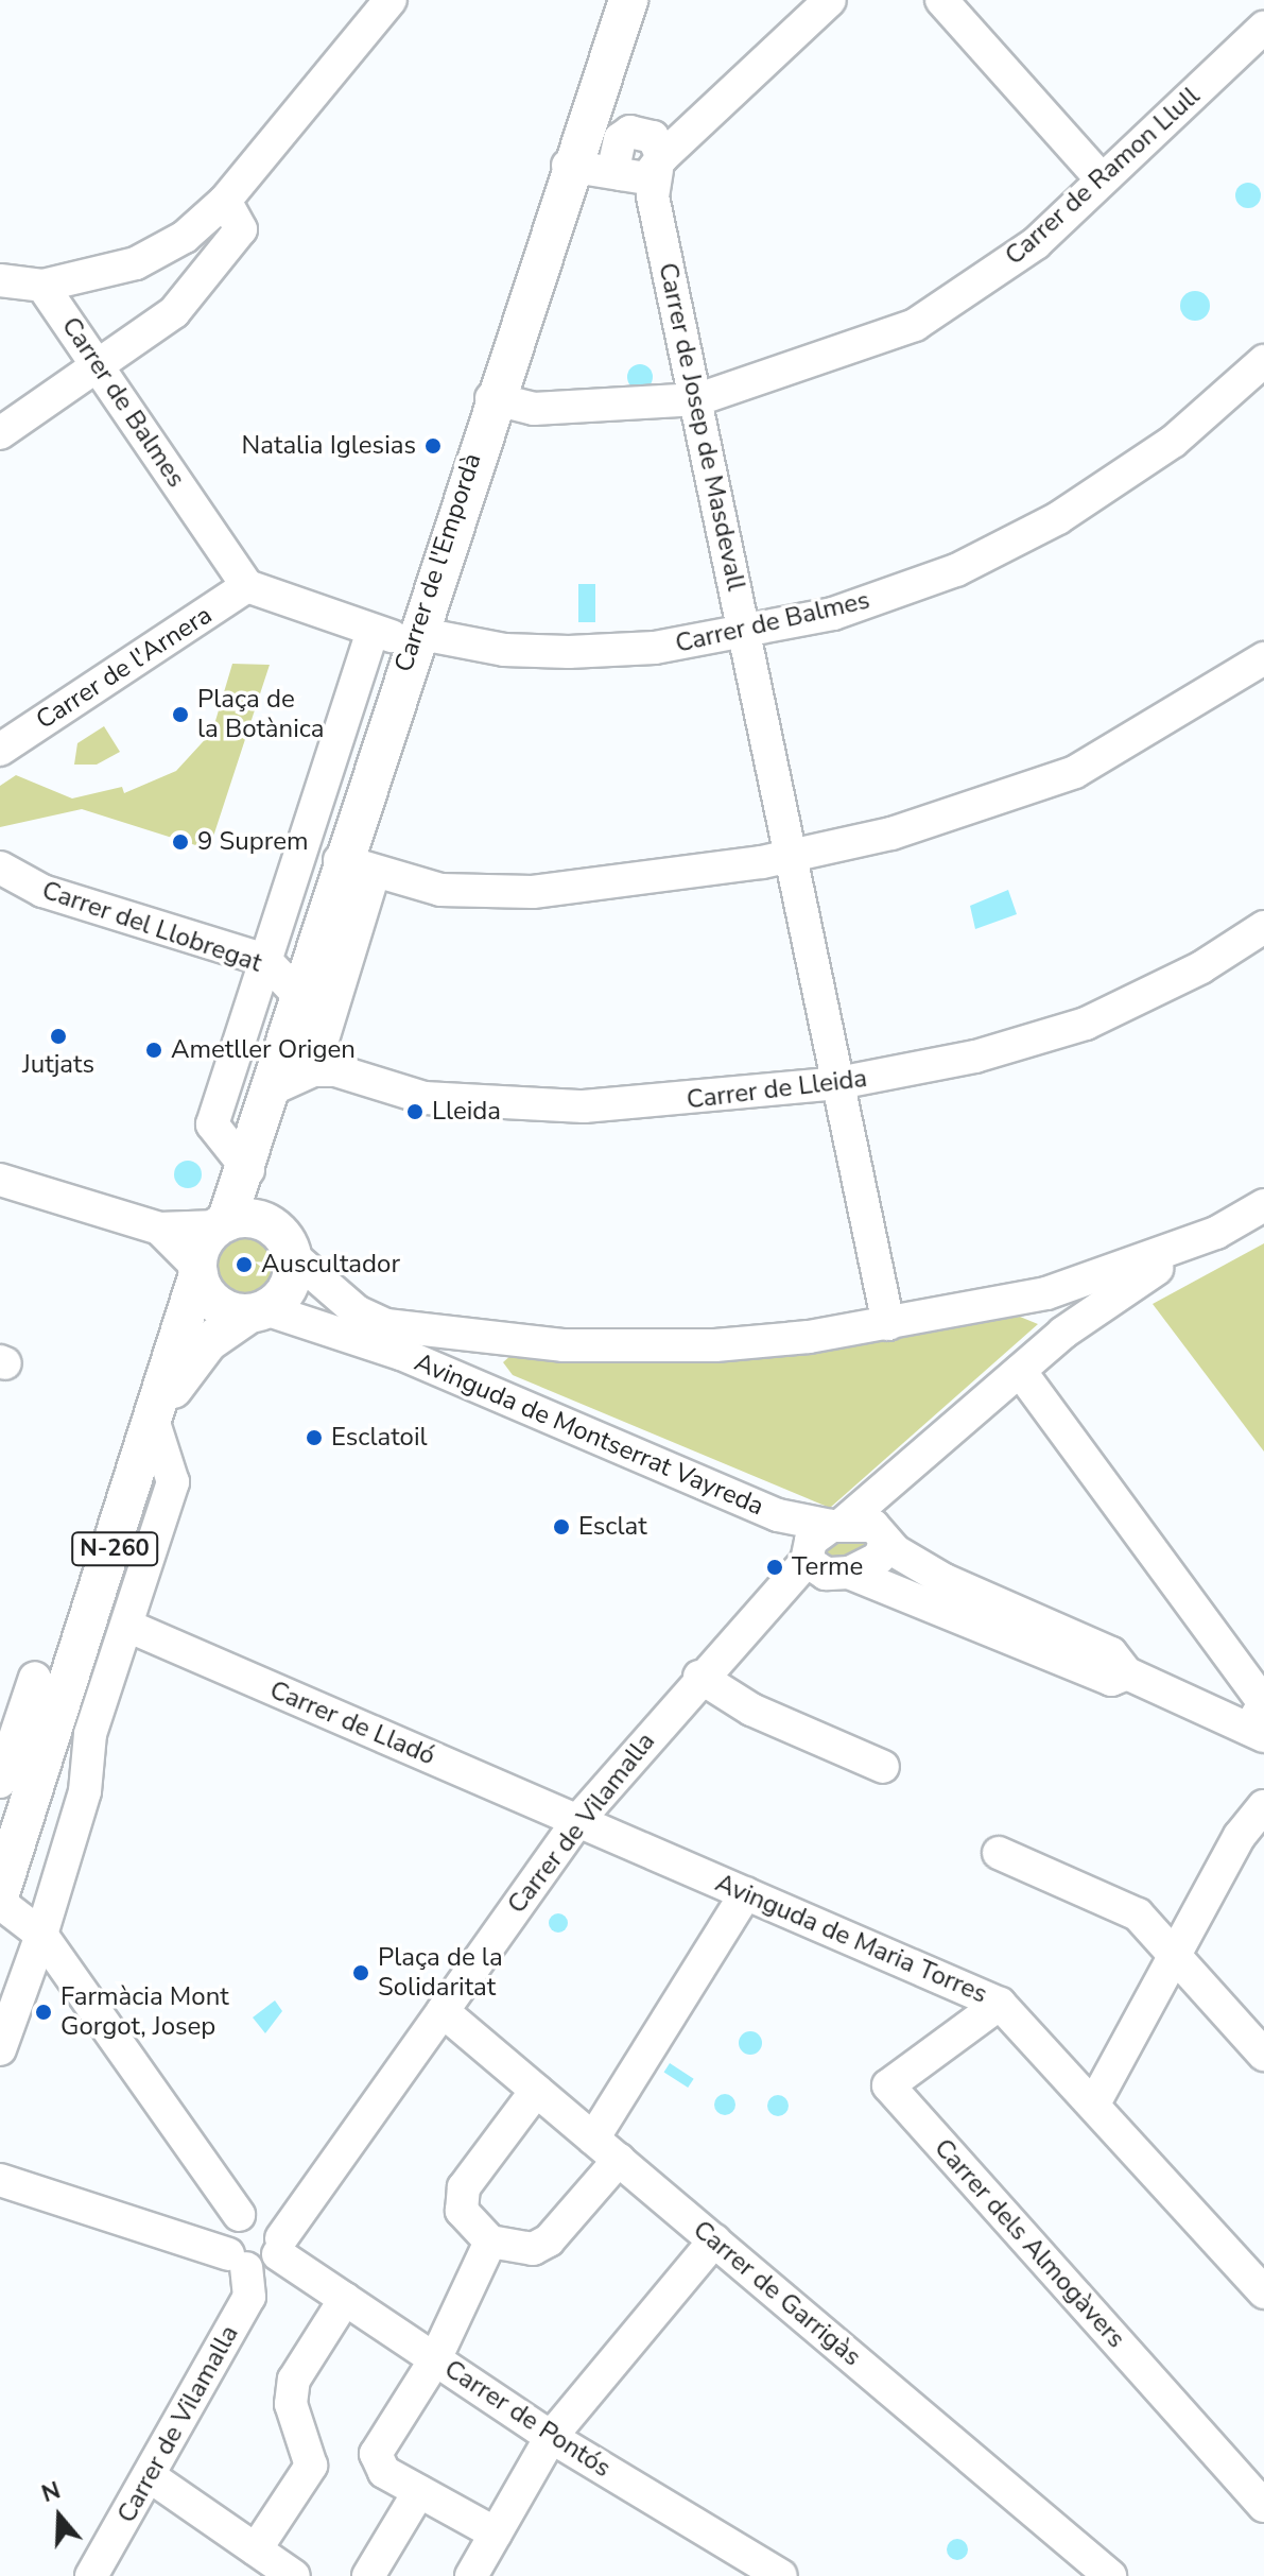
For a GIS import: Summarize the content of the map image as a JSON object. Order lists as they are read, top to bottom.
{
  "streets": {
    "main road": ["Carrer de l'Empordà", "N-260"],
    "street": [
      "Carrer de Ramon Llull",
      "Carrer de Balmes",
      "Carrer de Josep de Masdevall",
      "Carrer de l'Arnera",
      "Carrer del Llobregat",
      "Carrer de Lleida",
      "Avinguda de Montserrat Vayreda",
      "Carrer de Lladó",
      "Carrer de Vilamalla",
      "Avinguda de Maria Torres",
      "Carrer dels Almogàvers",
      "Carrer de Garrigàs",
      "Carrer de Pontós"
    ]
  },
  "crossings": [
    ["Carrer de Ramon Llull", "Carrer de Josep de Masdevall"],
    ["Carrer de Ramon Llull", "Carrer de l'Empordà"],
    ["Carrer de Balmes", "Carrer de Josep de Masdevall"],
    ["Carrer de Balmes", "Carrer de l'Empordà"],
    ["Carrer de Balmes", "Carrer de l'Arnera"],
    ["Carrer de Josep de Masdevall", "Carrer de Lleida"],
    ["Carrer de l'Empordà", "Carrer del Llobregat"],
    ["Carrer de l'Empordà", "Carrer de Lleida"],
    ["Carrer de l'Empordà", "Avinguda de Montserrat Vayreda"],
    ["Carrer de l'Empordà", "N-260"],
    ["Avinguda de Montserrat Vayreda", "N-260"],
    ["Avinguda de Montserrat Vayreda", "Carrer de Vilamalla"],
    ["Carrer de Lladó", "Carrer de Vilamalla"],
    ["Carrer de Lladó", "Avinguda de Maria Torres"],
    ["Carrer de Vilamalla", "Avinguda de Maria Torres"],
    ["Carrer de Vilamalla", "Carrer de Garrigàs"],
    ["Carrer de Vilamalla", "Carrer de Pontós"],
    ["Avinguda de Maria Torres", "Carrer dels Almogàvers"]
  ],
  "places": [
    "Natalia Iglesias",
    "Plaça de la Botànica",
    "9 Suprem",
    "Jutjats",
    "Ametller Origen",
    "Lleida",
    "Auscultador",
    "Esclatoil",
    "Esclat",
    "Terme",
    "Plaça de la Solidaritat",
    "Farmàcia Mont Gorgot, Josep"
  ],
  "north": "top"
}
